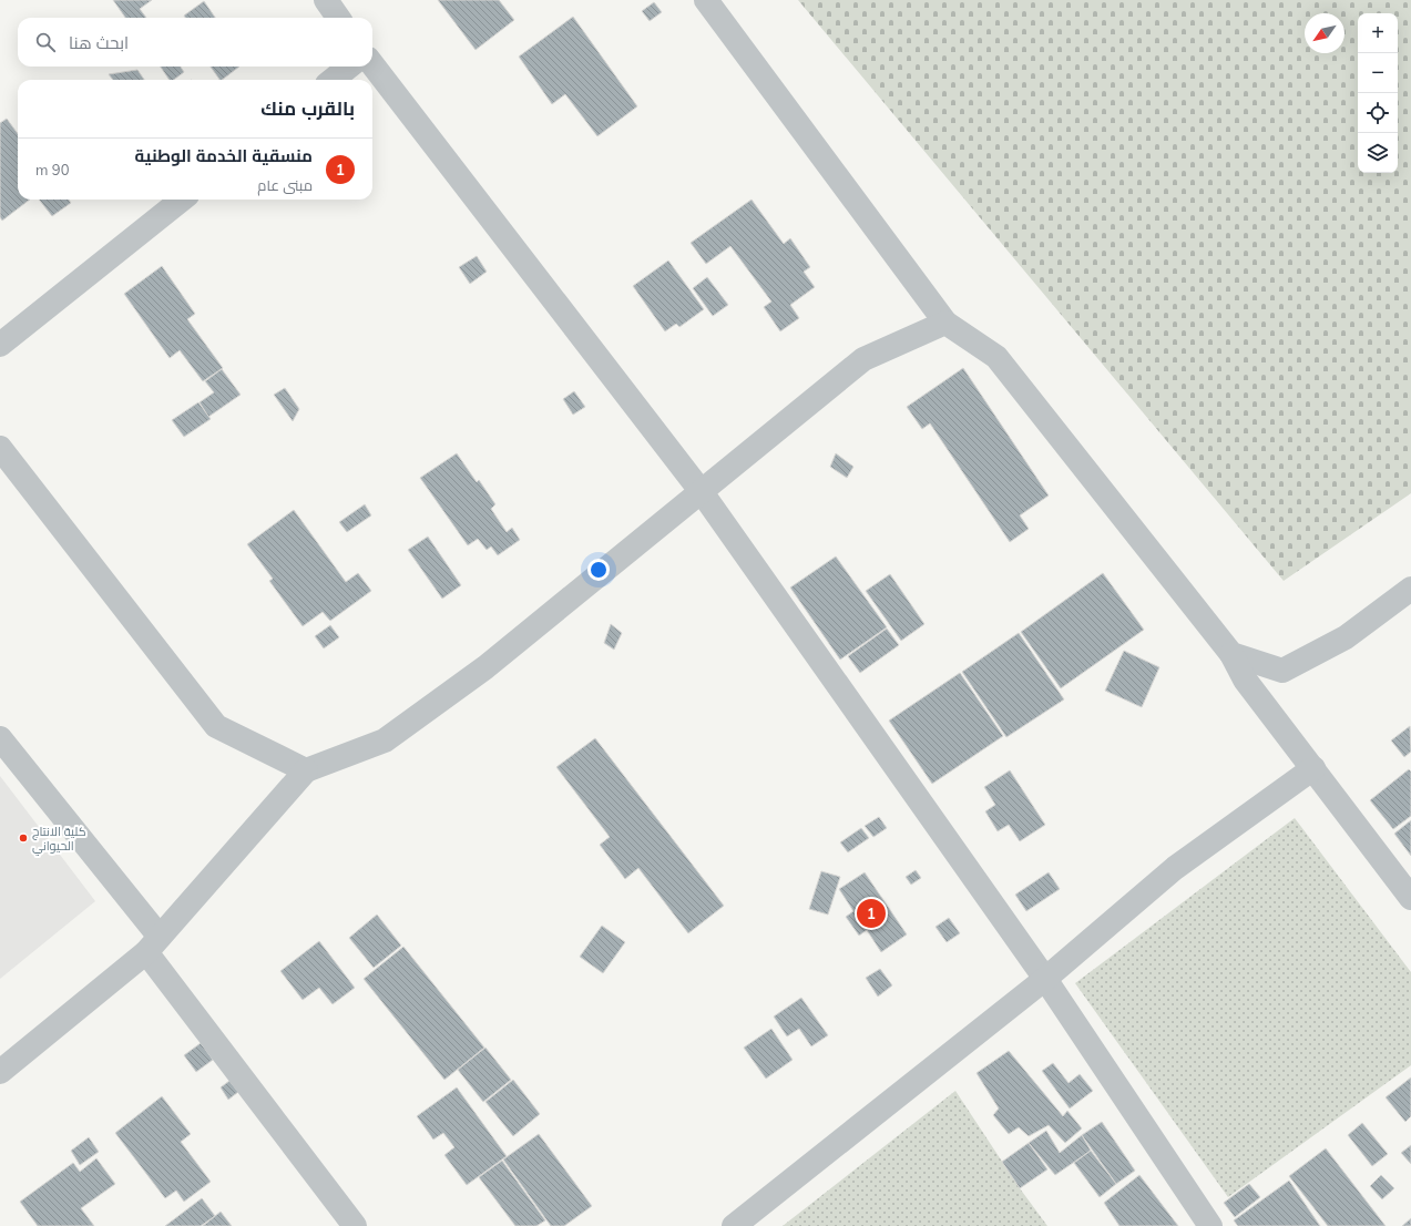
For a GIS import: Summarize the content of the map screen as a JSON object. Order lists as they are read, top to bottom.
{
  "places": ["كلية الانتاج الحيواني"],
  "north": "bottom left",
  "page": {
    "map_buttons": ["+", "−"],
    "search": "ابحث هنا",
    "heading": "بالقرب منك",
    "list": [
      {
        "mark": "1",
        "name": "منسقية الخدمة الوطنية",
        "note": "مبنى عام",
        "value": "90 m"
      }
    ],
    "pins": "1"
  }
}
